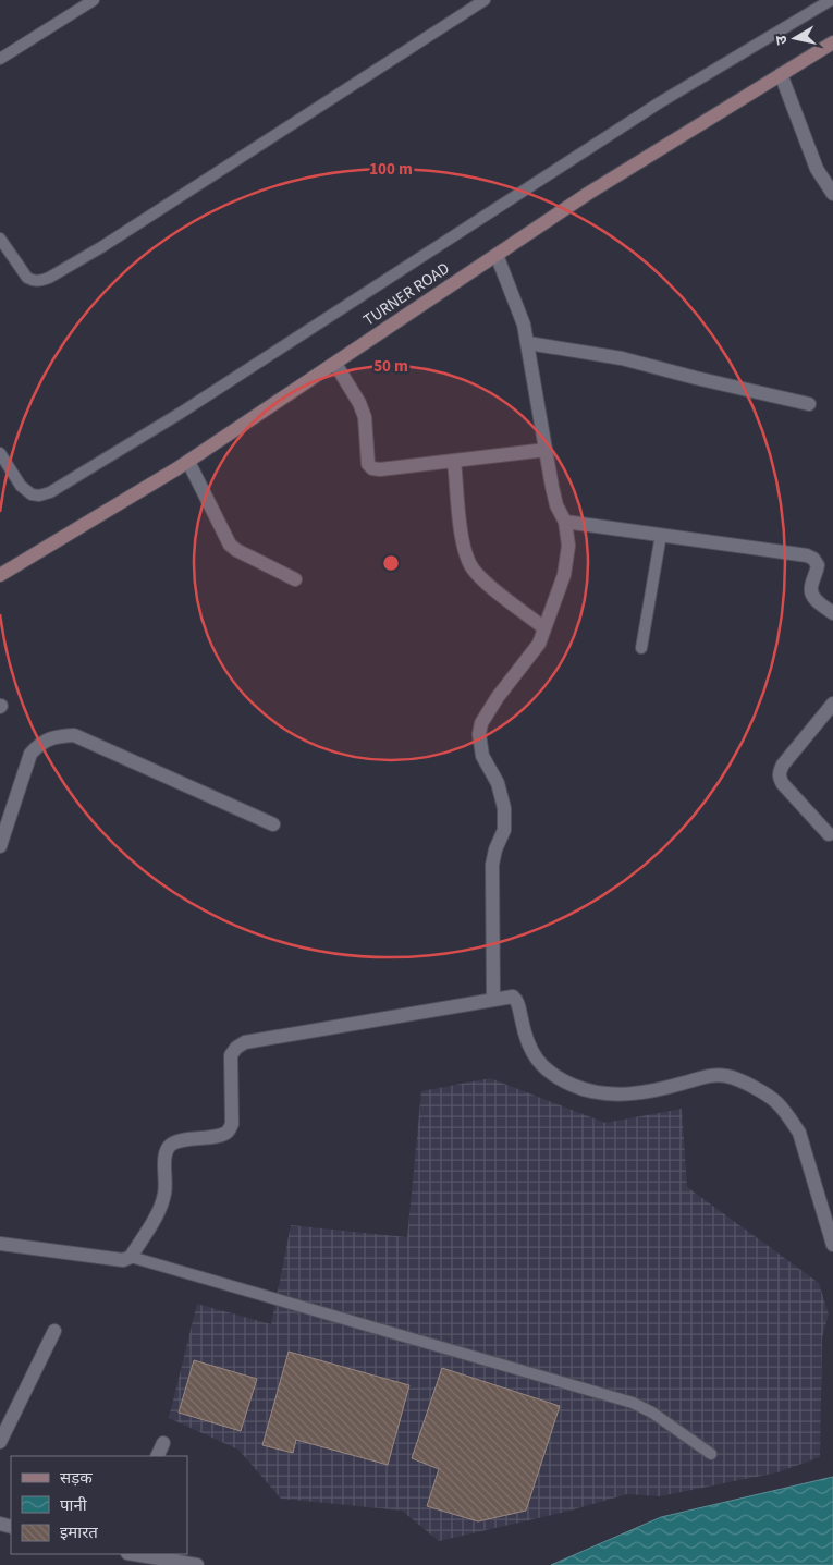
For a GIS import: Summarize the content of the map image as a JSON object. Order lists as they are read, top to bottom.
{
  "streets": {
    "main road": ["TURNER ROAD"]
  },
  "legend": ["सड़क", "पानी", "इमारत"],
  "north": "left",
  "rings": ["100 m", "50 m"]
}
